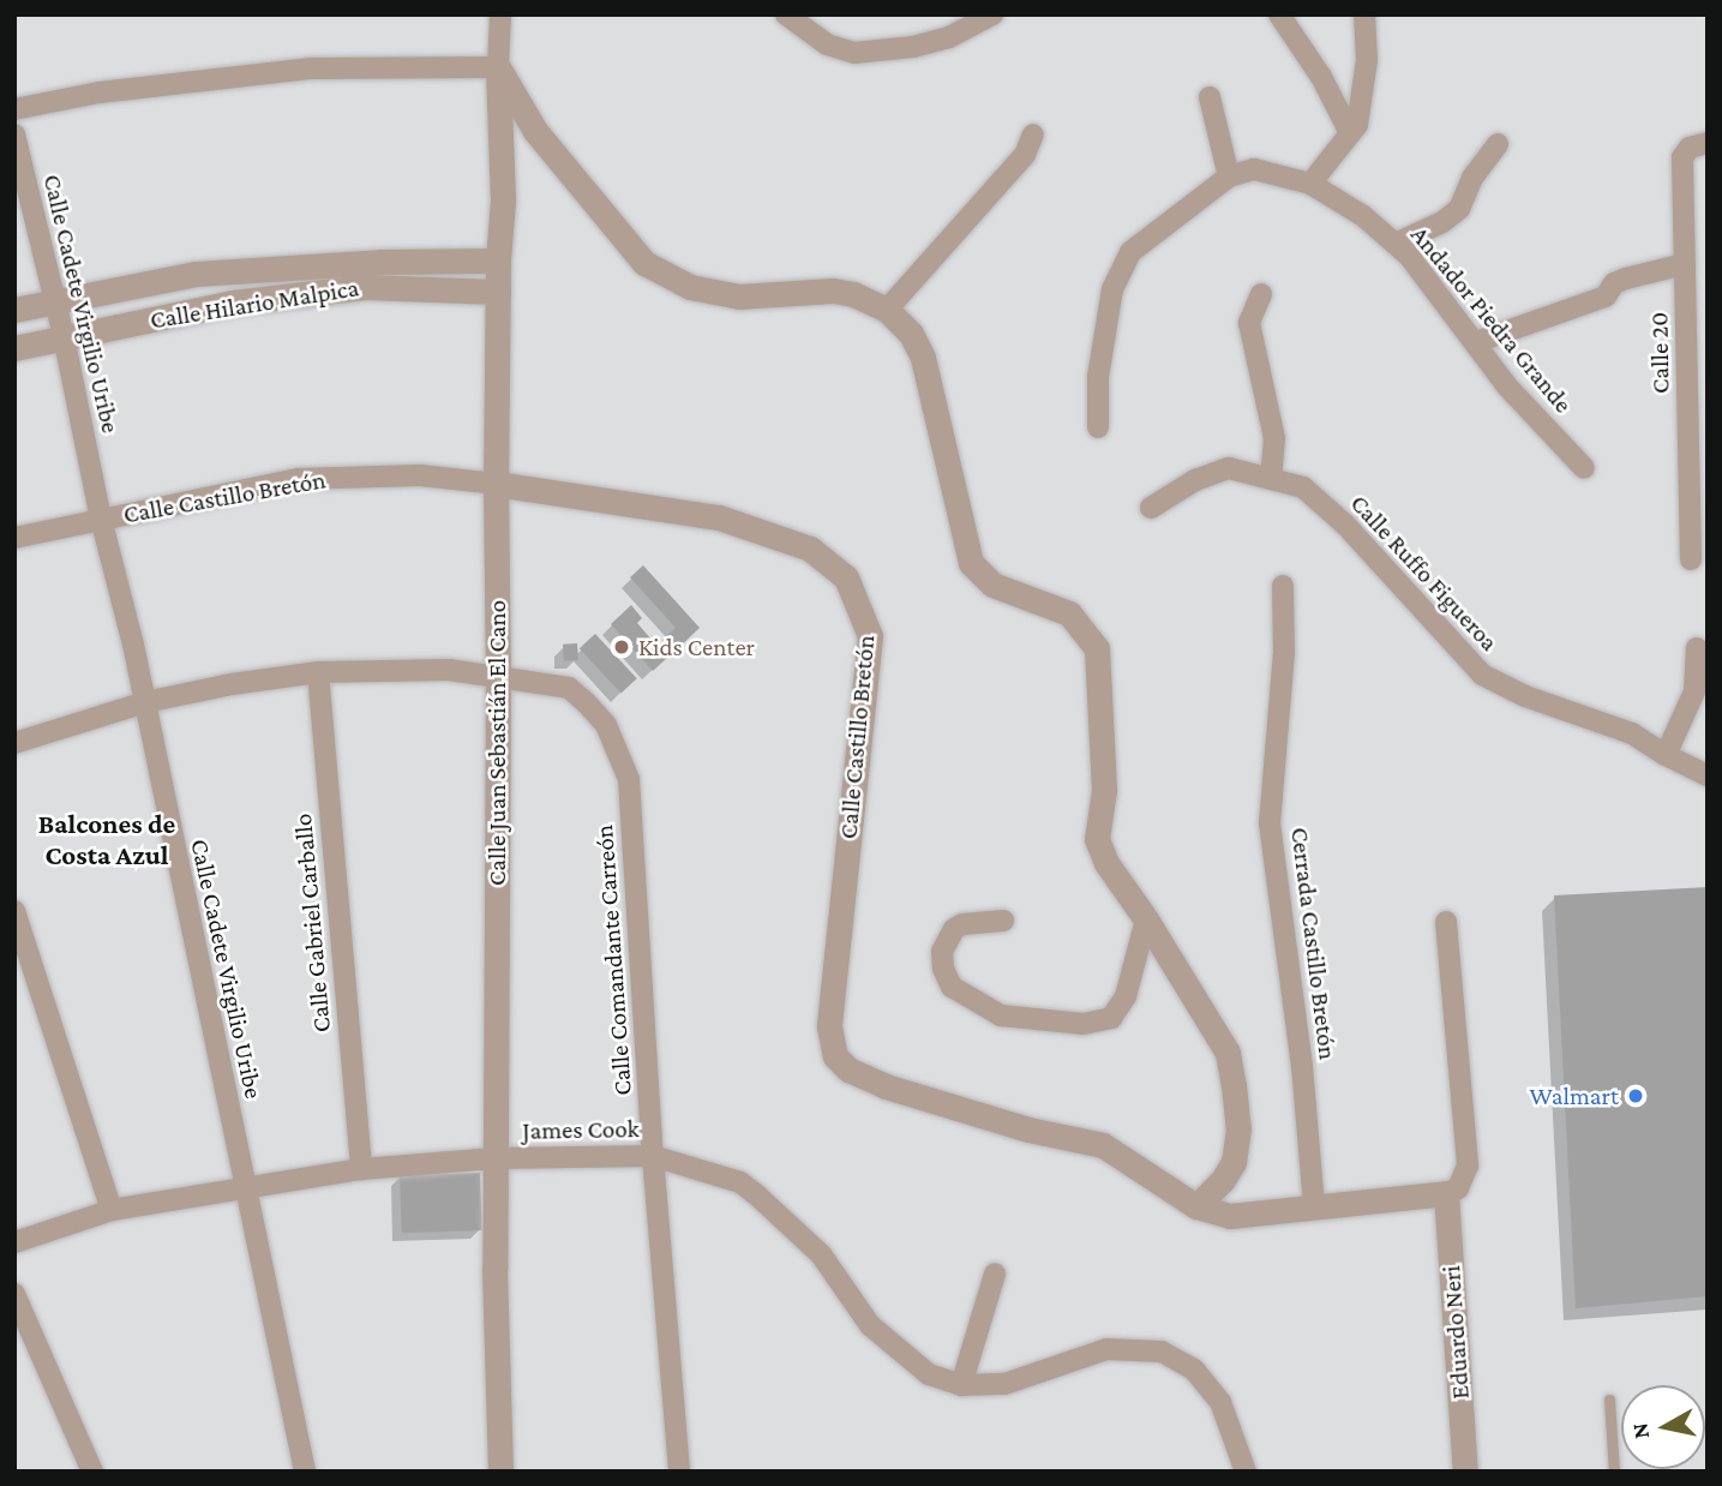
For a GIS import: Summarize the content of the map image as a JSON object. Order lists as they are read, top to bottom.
{
  "streets": {
    "street": [
      "Calle Cadete Virgilio Uribe",
      "Calle Hilario Malpica",
      "Andador Piedra Grande",
      "Calle 20",
      "Calle Castillo Bretón",
      "Calle Ruffo Figueroa",
      "Calle Juan Sebastián El Cano",
      "Calle Gabriel Carballo",
      "Cerrada Castillo Bretón",
      "Calle Comandante Carreón",
      "James Cook",
      "Eduardo Neri"
    ]
  },
  "crossings": [
    ["Calle Cadete Virgilio Uribe", "Calle Hilario Malpica"],
    ["Calle Cadete Virgilio Uribe", "Calle Castillo Bretón"],
    ["Calle Cadete Virgilio Uribe", "Calle Comandante Carreón"],
    ["Calle Cadete Virgilio Uribe", "James Cook"],
    ["Calle Hilario Malpica", "Calle Juan Sebastián El Cano"],
    ["Calle Castillo Bretón", "Calle Juan Sebastián El Cano"],
    ["Calle Castillo Bretón", "Cerrada Castillo Bretón"],
    ["Calle Castillo Bretón", "Eduardo Neri"],
    ["Calle Juan Sebastián El Cano", "Calle Comandante Carreón"],
    ["Calle Juan Sebastián El Cano", "James Cook"],
    ["Calle Gabriel Carballo", "Calle Comandante Carreón"],
    ["Calle Gabriel Carballo", "James Cook"],
    ["Calle Comandante Carreón", "James Cook"]
  ],
  "districts": ["Balcones de Costa Azul"],
  "places": ["Kids Center", "Walmart"],
  "north": "left"
}
